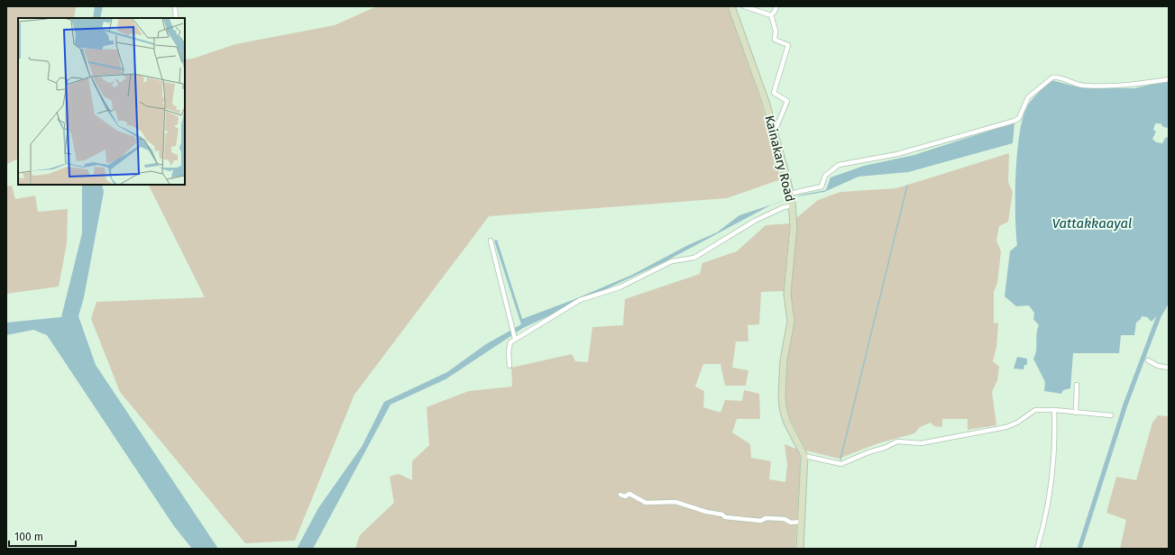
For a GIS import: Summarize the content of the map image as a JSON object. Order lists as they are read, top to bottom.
{
  "streets": {
    "main road": ["Kainakary Road"]
  },
  "water": ["Vattakkaayal"],
  "scale_bar": "100 m"
}
